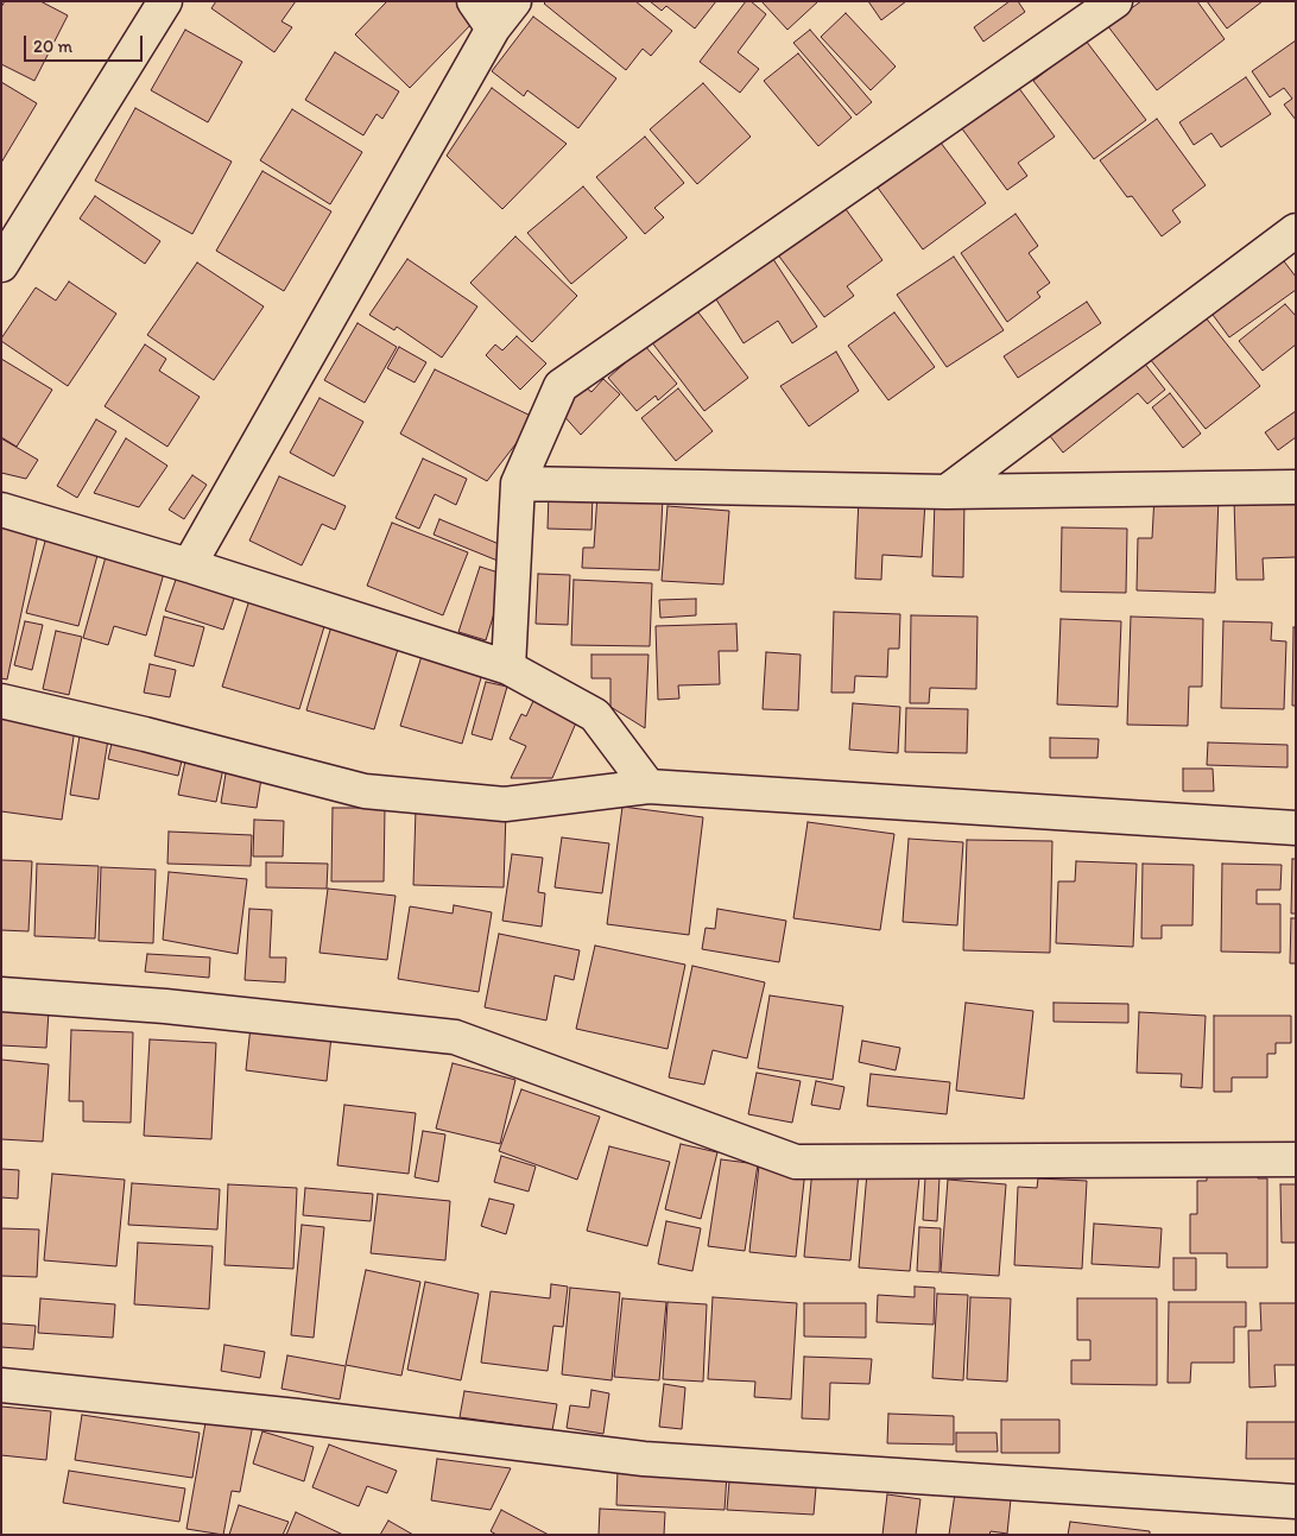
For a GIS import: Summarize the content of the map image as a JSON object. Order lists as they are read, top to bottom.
{
  "scale_bar": "20 m"
}
